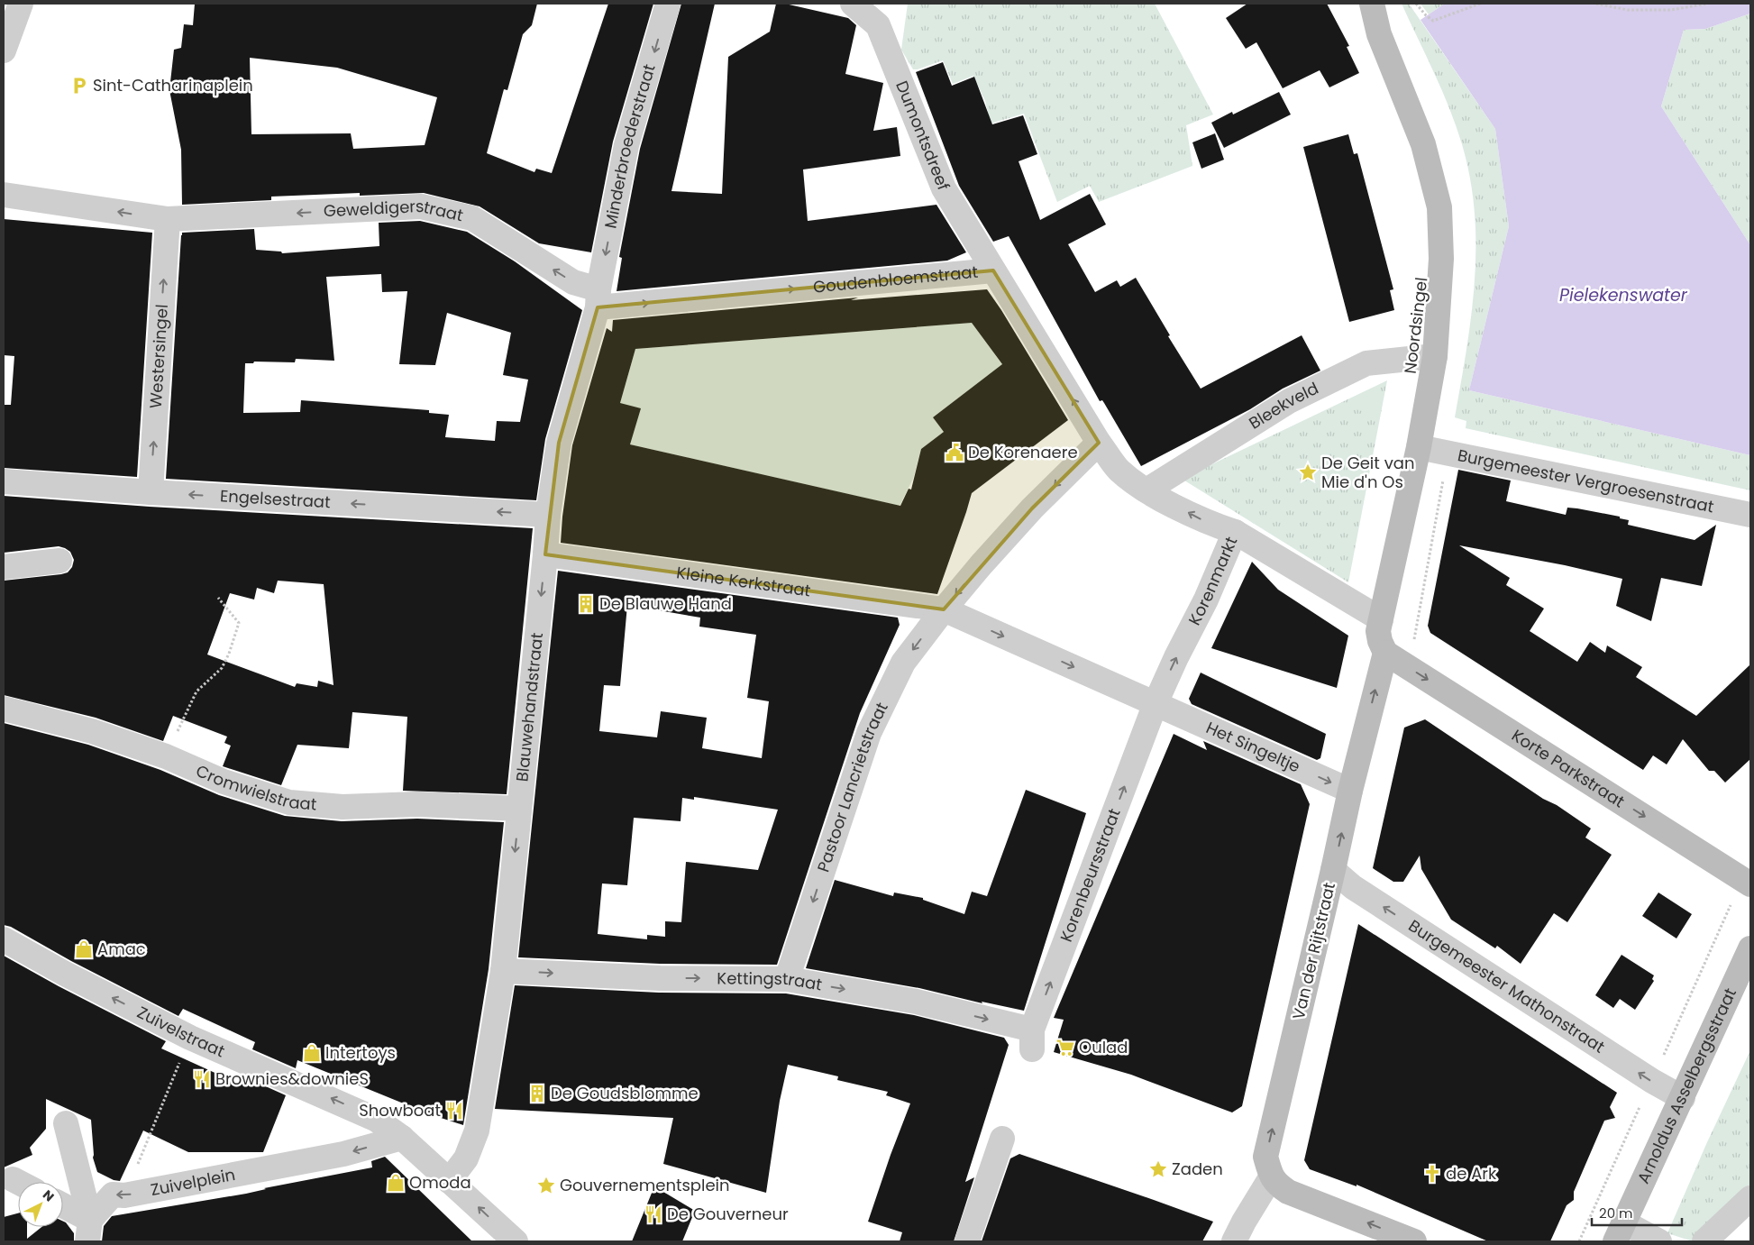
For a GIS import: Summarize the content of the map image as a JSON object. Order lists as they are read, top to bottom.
{
  "streets": {
    "street": [
      "Dumontsdreef",
      "Minderbroederstraat",
      "Geweldigerstraat",
      "Goudenbloemstraat",
      "Noordsingel",
      "Westersingel",
      "Bleekveld",
      "Burgemeester Vergroesenstraat",
      "Engelsestraat",
      "Kleine Kerkstraat",
      "Korenmarkt",
      "Blauwehandstraat",
      "Het Singeltje",
      "Korte Parkstraat",
      "Cromwielstraat",
      "Pastoor Lancrietstraat",
      "Korenbeursstraat",
      "Van der Rijtstraat",
      "Kettingstraat",
      "Burgemeester Mathonstraat",
      "Zuivelstraat",
      "Arnoldus Asselbergsstraat",
      "Zuivelplein"
    ]
  },
  "crossings": [
    ["Dumontsdreef", "Goudenbloemstraat"],
    ["Minderbroederstraat", "Geweldigerstraat"],
    ["Minderbroederstraat", "Goudenbloemstraat"],
    ["Minderbroederstraat", "Blauwehandstraat"],
    ["Geweldigerstraat", "Goudenbloemstraat"],
    ["Geweldigerstraat", "Westersingel"],
    ["Geweldigerstraat", "Blauwehandstraat"],
    ["Goudenbloemstraat", "Korenmarkt"],
    ["Goudenbloemstraat", "Blauwehandstraat"],
    ["Noordsingel", "Bleekveld"],
    ["Noordsingel", "Burgemeester Vergroesenstraat"],
    ["Noordsingel", "Korte Parkstraat"],
    ["Noordsingel", "Van der Rijtstraat"],
    ["Westersingel", "Engelsestraat"],
    ["Bleekveld", "Korenmarkt"],
    ["Engelsestraat", "Blauwehandstraat"],
    ["Kleine Kerkstraat", "Blauwehandstraat"],
    ["Kleine Kerkstraat", "Pastoor Lancrietstraat"],
    ["Korenmarkt", "Het Singeltje"],
    ["Korenmarkt", "Korenbeursstraat"],
    ["Blauwehandstraat", "Cromwielstraat"],
    ["Blauwehandstraat", "Kettingstraat"],
    ["Blauwehandstraat", "Zuivelstraat"],
    ["Het Singeltje", "Korenbeursstraat"],
    ["Het Singeltje", "Van der Rijtstraat"],
    ["Korte Parkstraat", "Van der Rijtstraat"],
    ["Pastoor Lancrietstraat", "Kettingstraat"],
    ["Korenbeursstraat", "Kettingstraat"],
    ["Van der Rijtstraat", "Burgemeester Mathonstraat"],
    ["Burgemeester Mathonstraat", "Arnoldus Asselbergsstraat"],
    ["Zuivelstraat", "Zuivelplein"]
  ],
  "one_way": [
    "Minderbroederstraat",
    "Geweldigerstraat",
    "Westersingel",
    "Engelsestraat",
    "Blauwehandstraat",
    "Korte Parkstraat",
    "Pastoor Lancrietstraat",
    "Korenbeursstraat",
    "Van der Rijtstraat",
    "Kettingstraat",
    "Burgemeester Mathonstraat",
    "Zuivelstraat",
    "Zuivelplein"
  ],
  "water": ["Pielekenswater"],
  "places": {
    "parking": ["Sint-Catharinaplein"],
    "public building": ["De Korenaere"],
    "place": ["De Geit van Mie d'n Os", "Zaden", "Gouvernementsplein"],
    "building": ["De Blauwe Hand", "De Goudsblomme"],
    "shop": ["Amac", "Intertoys", "Omoda"],
    "supermarket": ["Oulad"],
    "restaurant": ["Brownies&downieS", "Showboat", "De Gouverneur"],
    "church": ["de Ark"]
  },
  "scale_bar": "20 m",
  "north": "top right"
}
